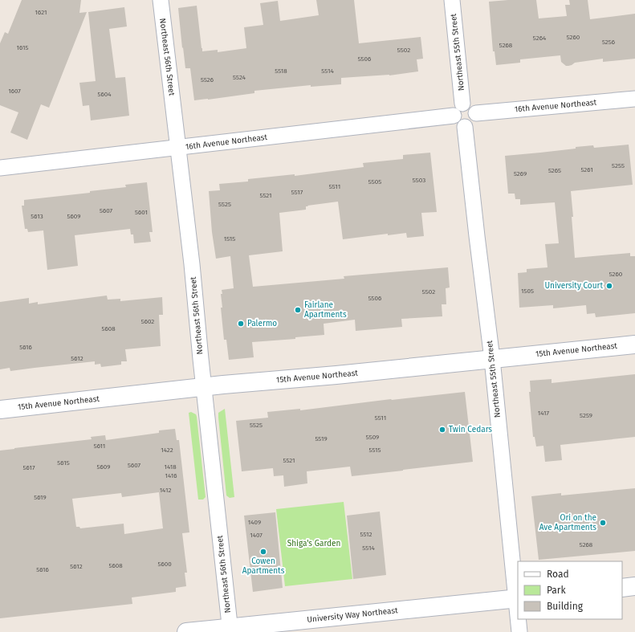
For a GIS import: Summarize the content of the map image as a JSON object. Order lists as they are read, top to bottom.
{
  "streets": {
    "main road": ["15th Avenue Northeast", "University Way Northeast"],
    "street": ["Northeast 55th Street", "Northeast 56th Street", "16th Avenue Northeast"]
  },
  "crossings": [
    ["Northeast 55th Street", "16th Avenue Northeast"],
    ["Northeast 55th Street", "15th Avenue Northeast"],
    ["Northeast 55th Street", "University Way Northeast"],
    ["Northeast 56th Street", "16th Avenue Northeast"],
    ["Northeast 56th Street", "15th Avenue Northeast"],
    ["Northeast 56th Street", "University Way Northeast"]
  ],
  "parks": ["Shiga's Garden"],
  "places": [
    "University Court",
    "Fairlane Apartments",
    "Palermo",
    "Twin Cedars",
    "Ori on the Ave Apartments",
    "Cowen Apartments"
  ],
  "house_numbers": [
    "1621",
    "5260",
    "5264",
    "5256",
    "5268",
    "1615",
    "5502",
    "5506",
    "5518",
    "5514",
    "5524",
    "5526",
    "1607",
    "5604",
    "5255",
    "5261",
    "5265",
    "5269",
    "5503",
    "5505",
    "5511",
    "5517",
    "5521",
    "5525",
    "5607",
    "5601",
    "5613",
    "5609",
    "1515",
    "5260",
    "1505",
    "5502",
    "5506",
    "5602",
    "5608",
    "5616",
    "5612",
    "1417",
    "5259",
    "5511",
    "5525",
    "5509",
    "5519",
    "5611",
    "1422",
    "5515",
    "5521",
    "5615",
    "5607",
    "5609",
    "1418",
    "5617",
    "1416",
    "1412",
    "5619",
    "1409",
    "5512",
    "1407",
    "5268",
    "5514",
    "5600",
    "5608",
    "5612",
    "5616"
  ],
  "legend": ["Road", "Park", "Building"]
}
